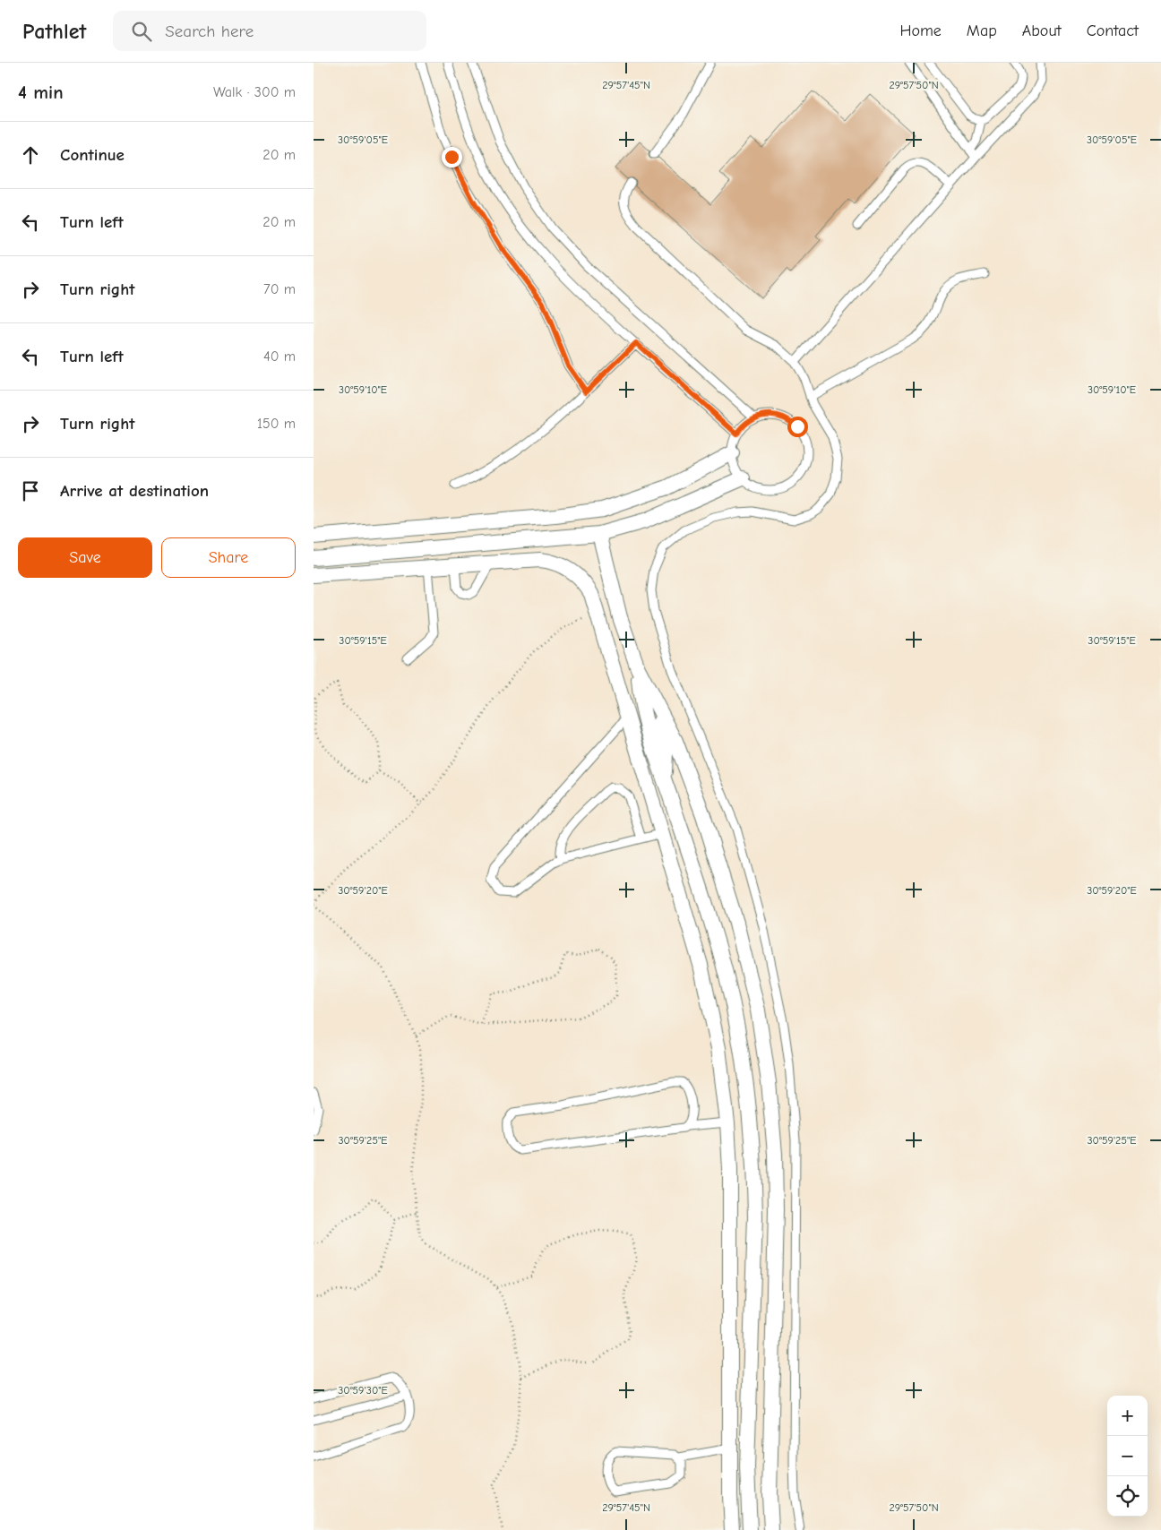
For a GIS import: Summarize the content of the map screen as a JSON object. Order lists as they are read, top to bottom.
{
  "page": {
    "header": "Pathlet",
    "search": "Search here",
    "nav": [
      "Home",
      "Map",
      "About",
      "Contact"
    ],
    "heading": ["4 min", "Walk · 300 m"],
    "list": [
      ["Continue", "20 m"],
      ["Turn left", "20 m"],
      ["Turn right", "70 m"],
      ["Turn left", "40 m"],
      ["Turn right", "150 m"],
      "Arrive at destination"
    ],
    "buttons": ["Save", "Share"],
    "map_buttons": ["+", "−"]
  },
  "coordinates": [
    "29°57'45\"N",
    "29°57'50\"N",
    "30°59'05\"E",
    "30°59'10\"E",
    "30°59'15\"E",
    "30°59'20\"E",
    "30°59'25\"E",
    "30°59'30\"E"
  ]
}
